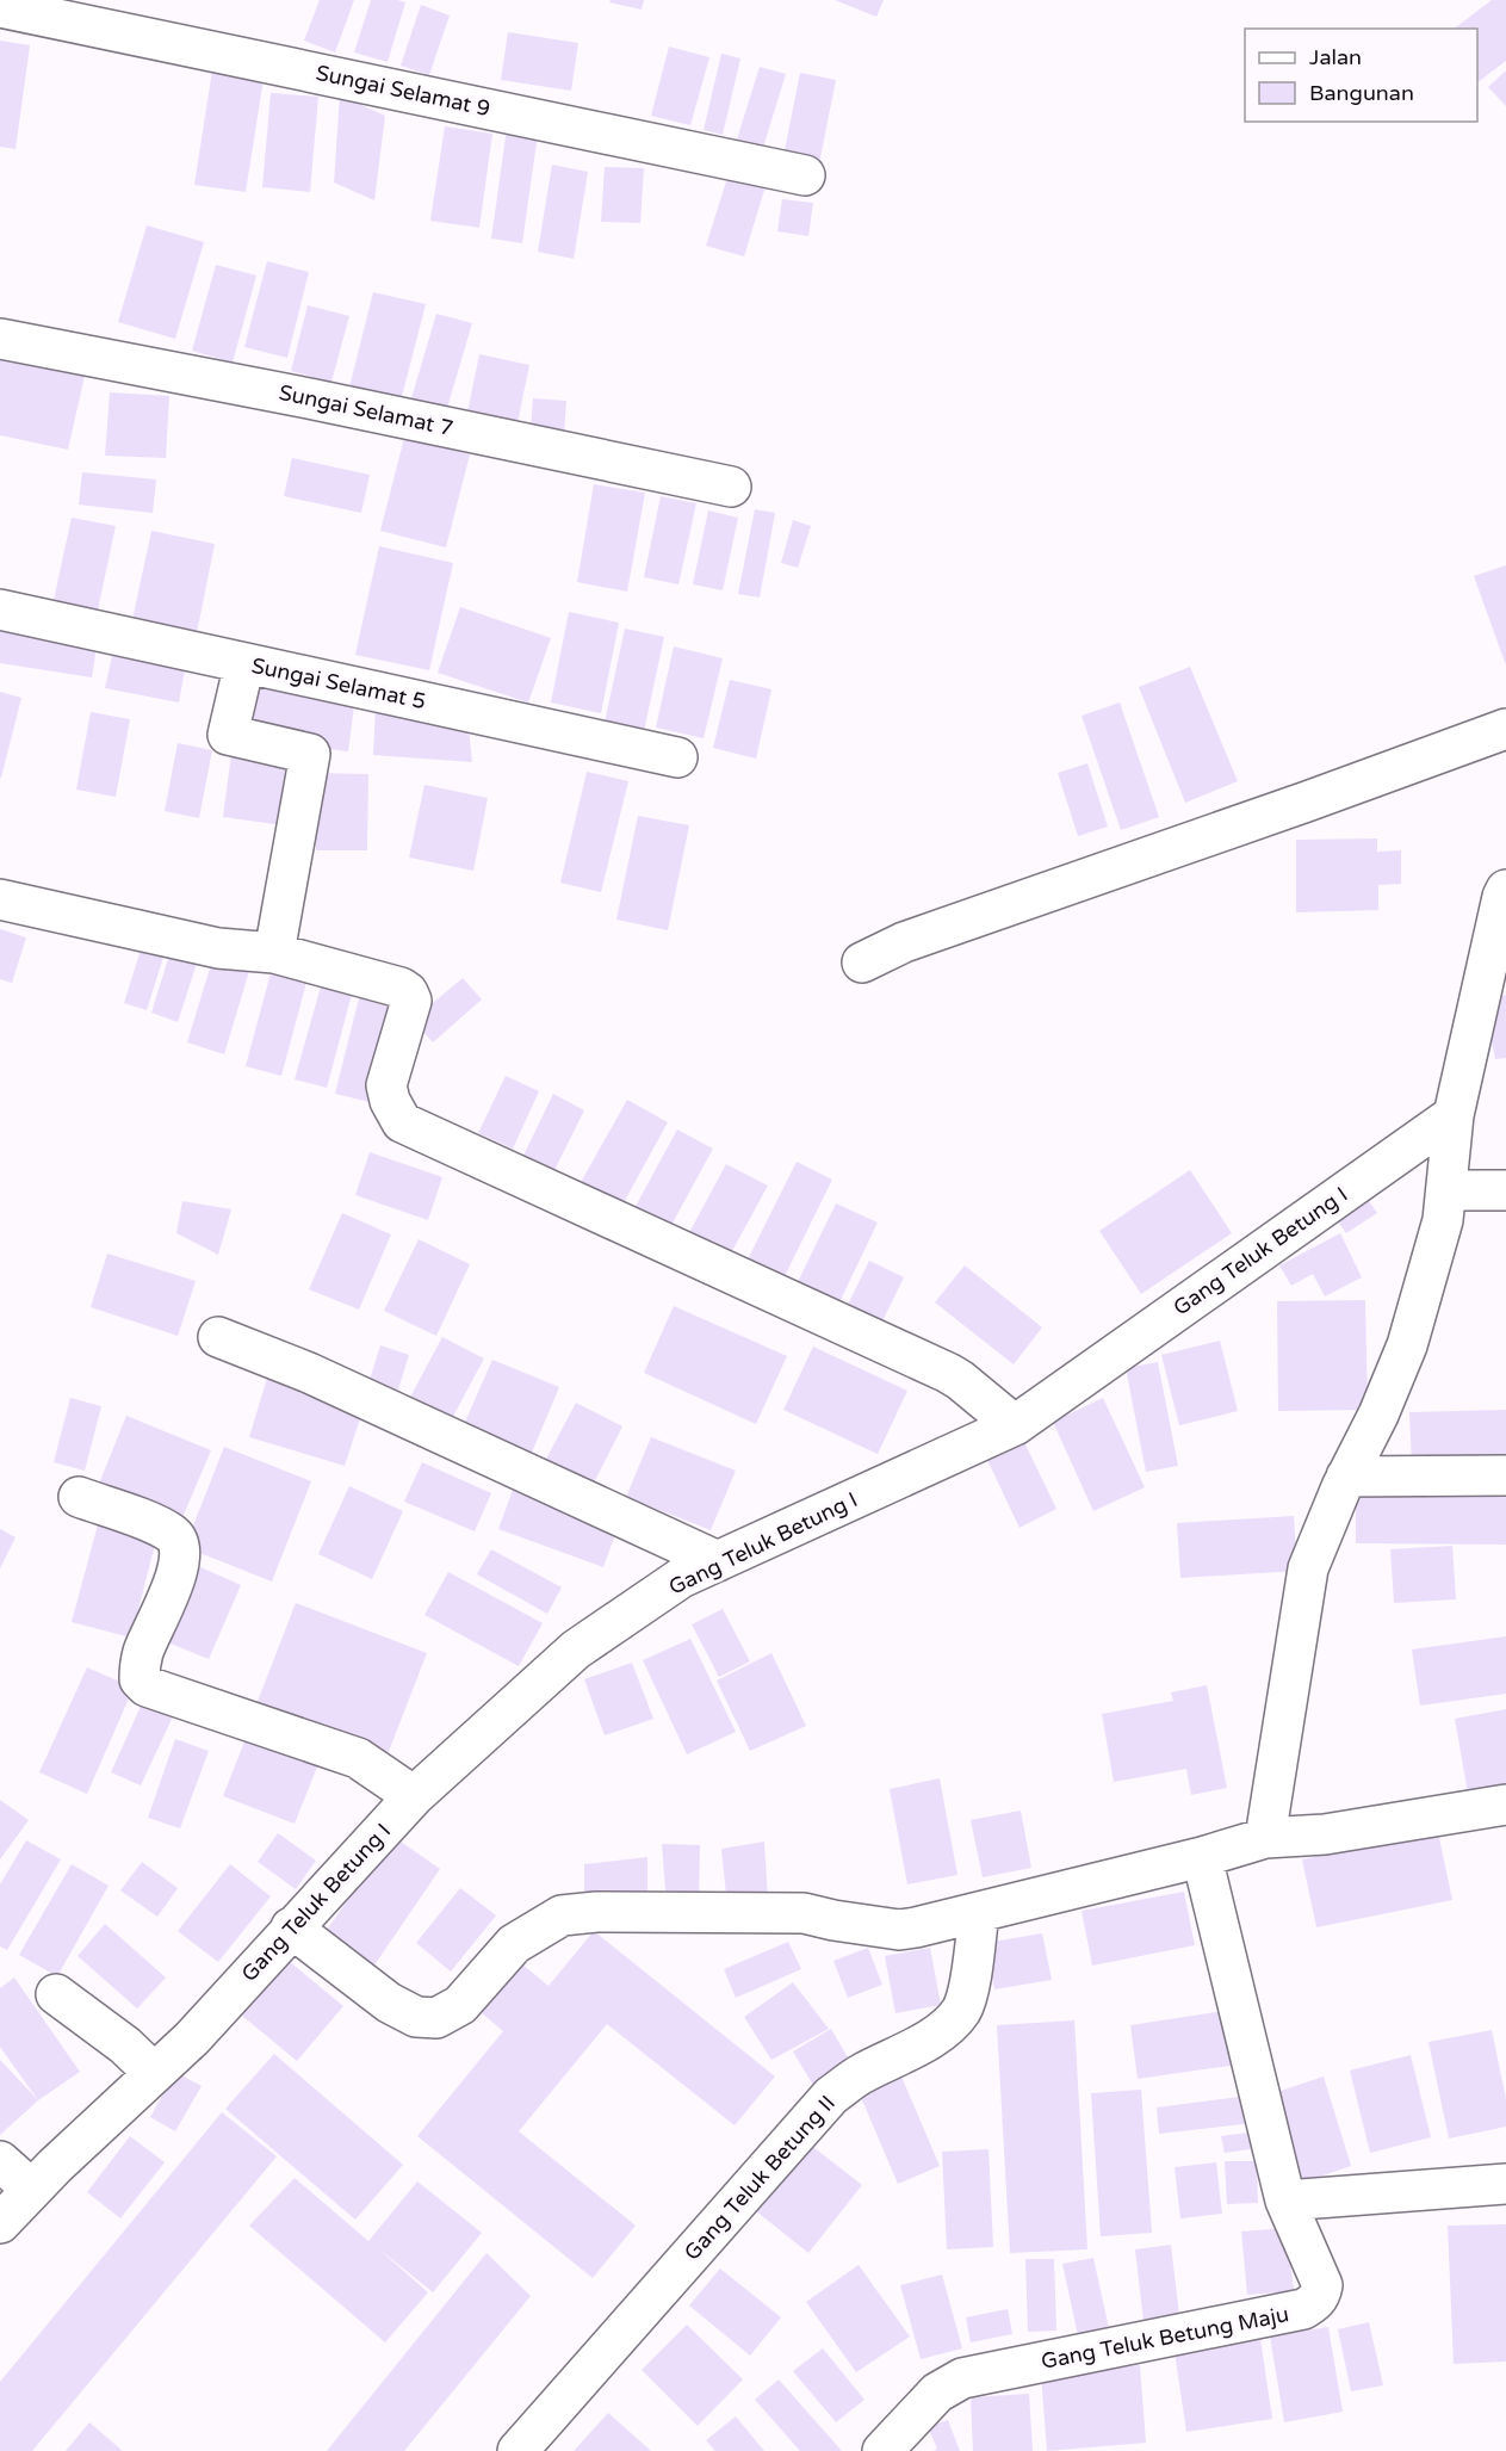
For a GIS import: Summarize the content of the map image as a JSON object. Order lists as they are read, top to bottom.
{
  "streets": {
    "street": [
      "Sungai Selamat 9",
      "Sungai Selamat 7",
      "Sungai Selamat 5",
      "Gang Teluk Betung I",
      "Gang Teluk Betung II",
      "Gang Teluk Betung Maju"
    ]
  },
  "legend": ["Jalan", "Bangunan"]
}
